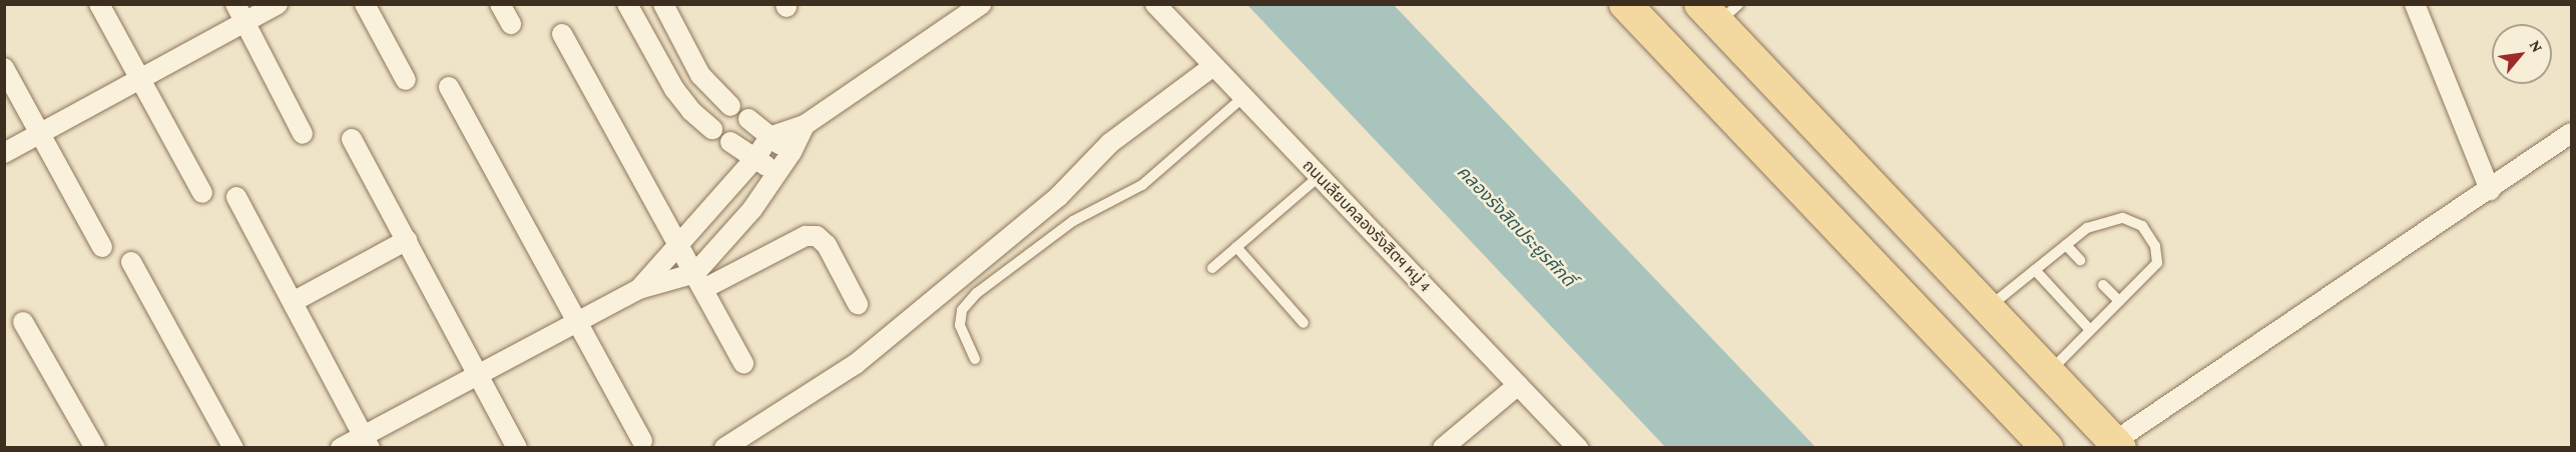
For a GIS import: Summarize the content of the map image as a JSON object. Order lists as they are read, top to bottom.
{
  "streets": {
    "street": ["ถนนเลียบคลองรังสิตฯ หมู่ 4"]
  },
  "water": ["คลองรังสิตประยูรศักดิ์"],
  "north": "top right"
}
